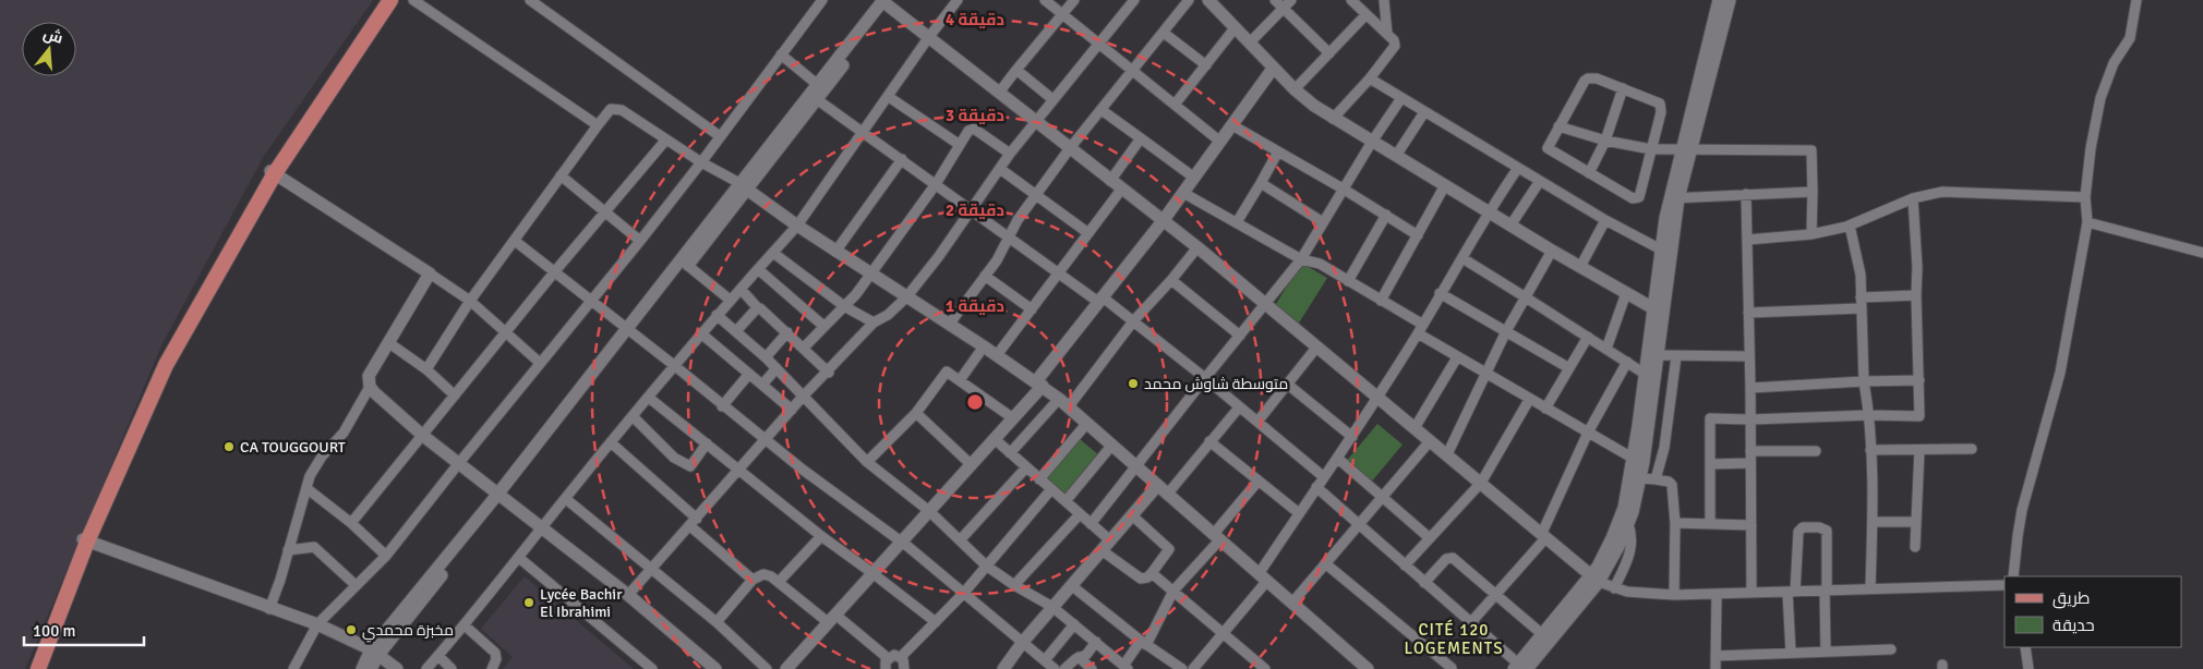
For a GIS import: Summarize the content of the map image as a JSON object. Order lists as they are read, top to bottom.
{
  "districts": ["CITÉ 120 LOGEMENTS"],
  "places": [
    "متوسطة شاوش محمد",
    "CA TOUGGOURT",
    "Lycée Bachir El Ibrahimi",
    "مخبزة محمدي"
  ],
  "legend": ["طريق", "حديقة"],
  "scale_bar": "100 m",
  "north": "top",
  "rings": [
    "4 دقيقة",
    "3 دقيقة",
    "2 دقيقة",
    "1 دقيقة"
  ]
}
